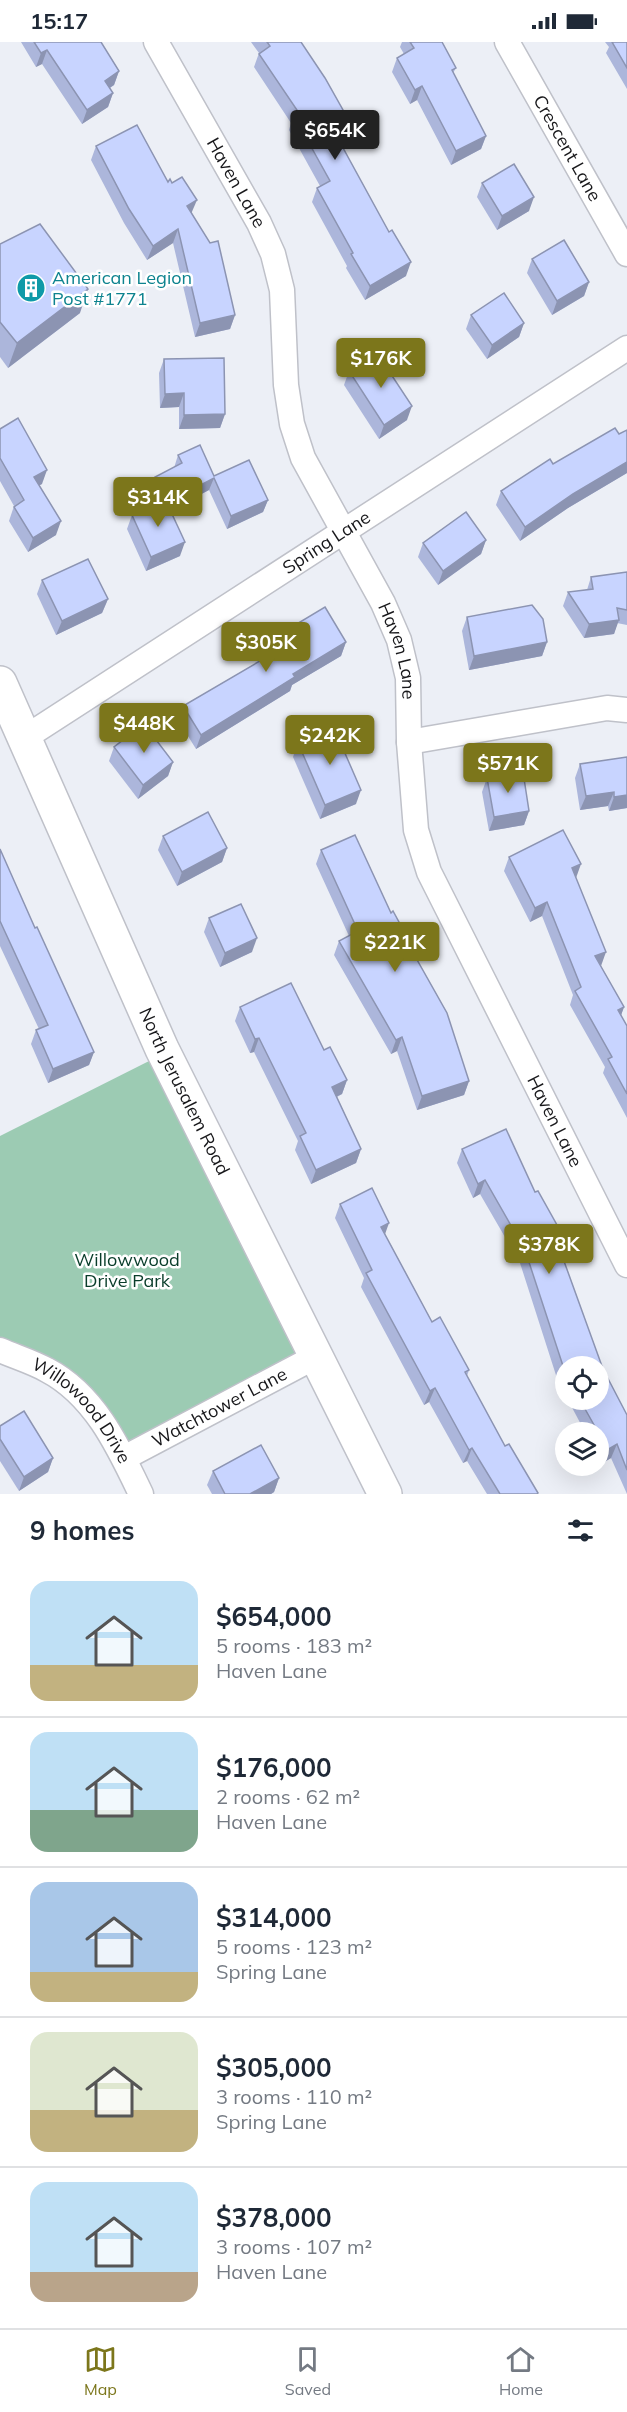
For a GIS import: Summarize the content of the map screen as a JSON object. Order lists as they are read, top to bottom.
{
  "streets": {
    "main road": ["North Jerusalem Road"],
    "street": [
      "Crescent Lane",
      "Haven Lane",
      "Spring Lane",
      "Watchtower Lane",
      "Willowood Drive"
    ]
  },
  "crossings": [
    ["Haven Lane", "Spring Lane"],
    ["Spring Lane", "North Jerusalem Road"],
    ["North Jerusalem Road", "Watchtower Lane"],
    ["Watchtower Lane", "Willowood Drive"]
  ],
  "parks": ["Willowwood Drive Park"],
  "places": {
    "building": ["American Legion Post #1771"]
  },
  "page": {
    "status": "15:17",
    "price": [
      "$654K",
      "$176K",
      "$314K",
      "$305K",
      "$448K",
      "$242K",
      "$571K",
      "$221K",
      "$378K"
    ],
    "heading": "9 homes",
    "list": [
      {
        "name": "$654,000",
        "note": "5 rooms · 183 m² · Haven Lane"
      },
      {
        "name": "$176,000",
        "note": "2 rooms · 62 m² · Haven Lane"
      },
      {
        "name": "$314,000",
        "note": "5 rooms · 123 m² · Spring Lane"
      },
      {
        "name": "$305,000",
        "note": "3 rooms · 110 m² · Spring Lane"
      },
      {
        "name": "$378,000",
        "note": "3 rooms · 107 m² · Haven Lane"
      }
    ],
    "tabs": ["Map", "Saved", "Home"]
  }
}
